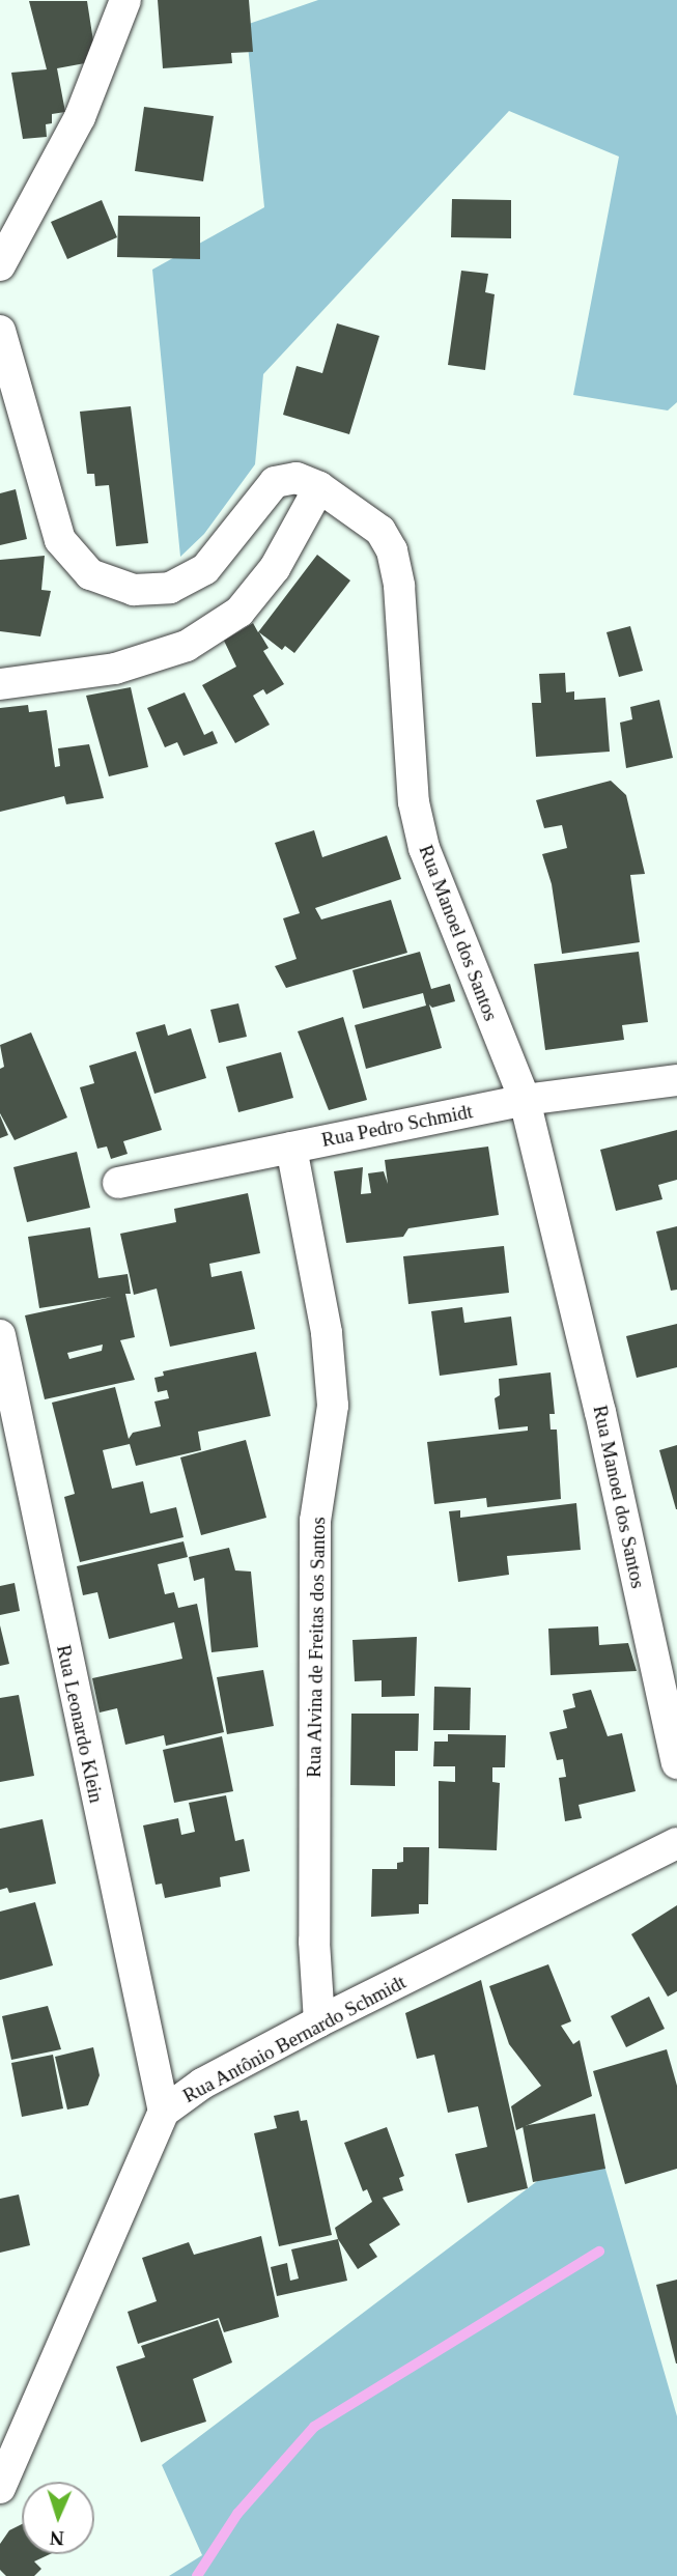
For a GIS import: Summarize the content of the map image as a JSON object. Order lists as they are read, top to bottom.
{
  "streets": {
    "street": [
      "Rua Manoel dos Santos",
      "Rua Pedro Schmidt",
      "Rua Alvina de Freitas dos Santos",
      "Rua Leonardo Klein",
      "Rua Antônio Bernardo Schmidt"
    ]
  },
  "crossings": [
    ["Rua Manoel dos Santos", "Rua Pedro Schmidt"],
    ["Rua Pedro Schmidt", "Rua Alvina de Freitas dos Santos"],
    ["Rua Alvina de Freitas dos Santos", "Rua Antônio Bernardo Schmidt"],
    ["Rua Leonardo Klein", "Rua Antônio Bernardo Schmidt"]
  ],
  "north": "bottom"
}
